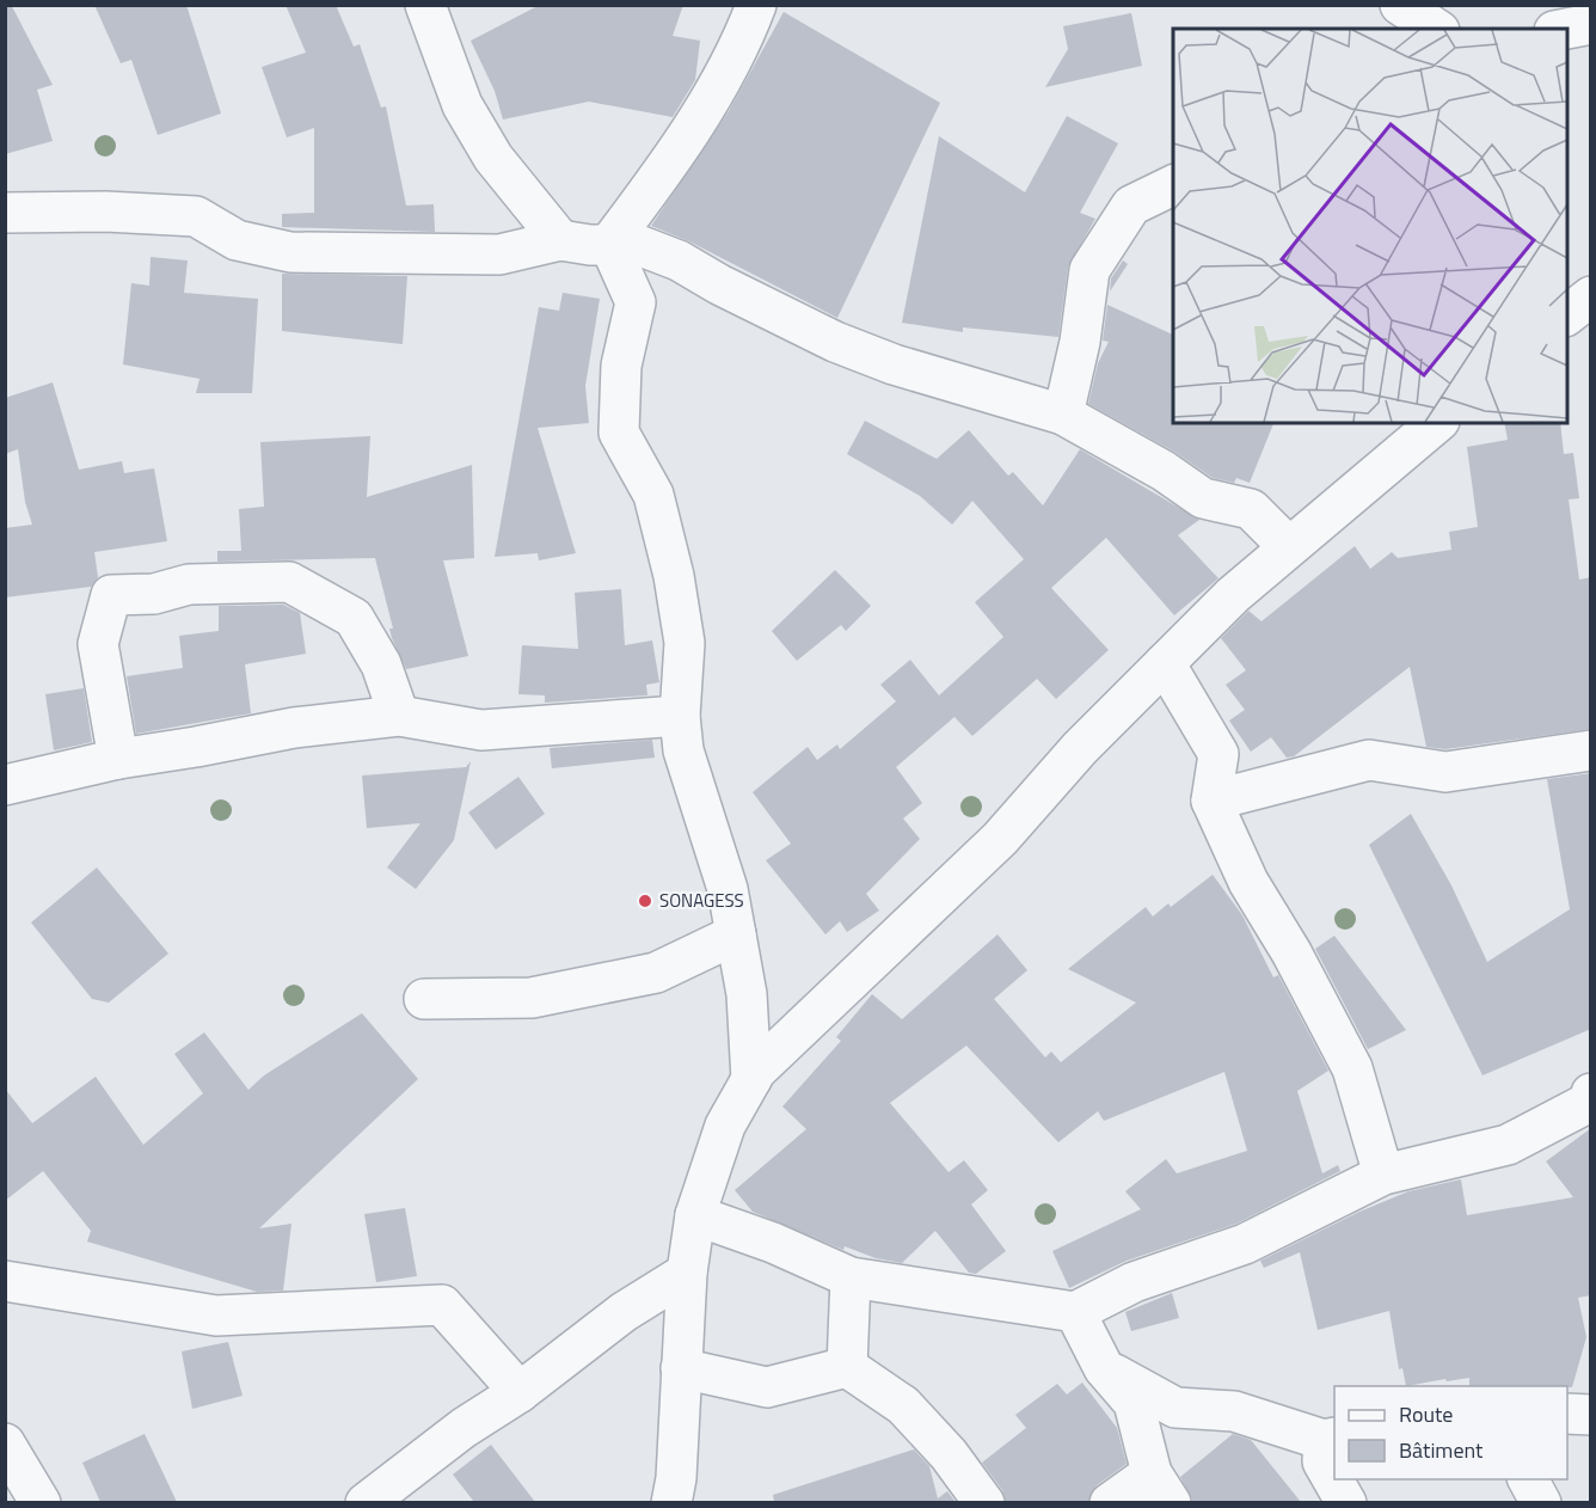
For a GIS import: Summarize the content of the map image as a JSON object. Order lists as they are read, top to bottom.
{
  "places": ["SONAGESS"],
  "legend": ["Route", "Bâtiment"]
}
